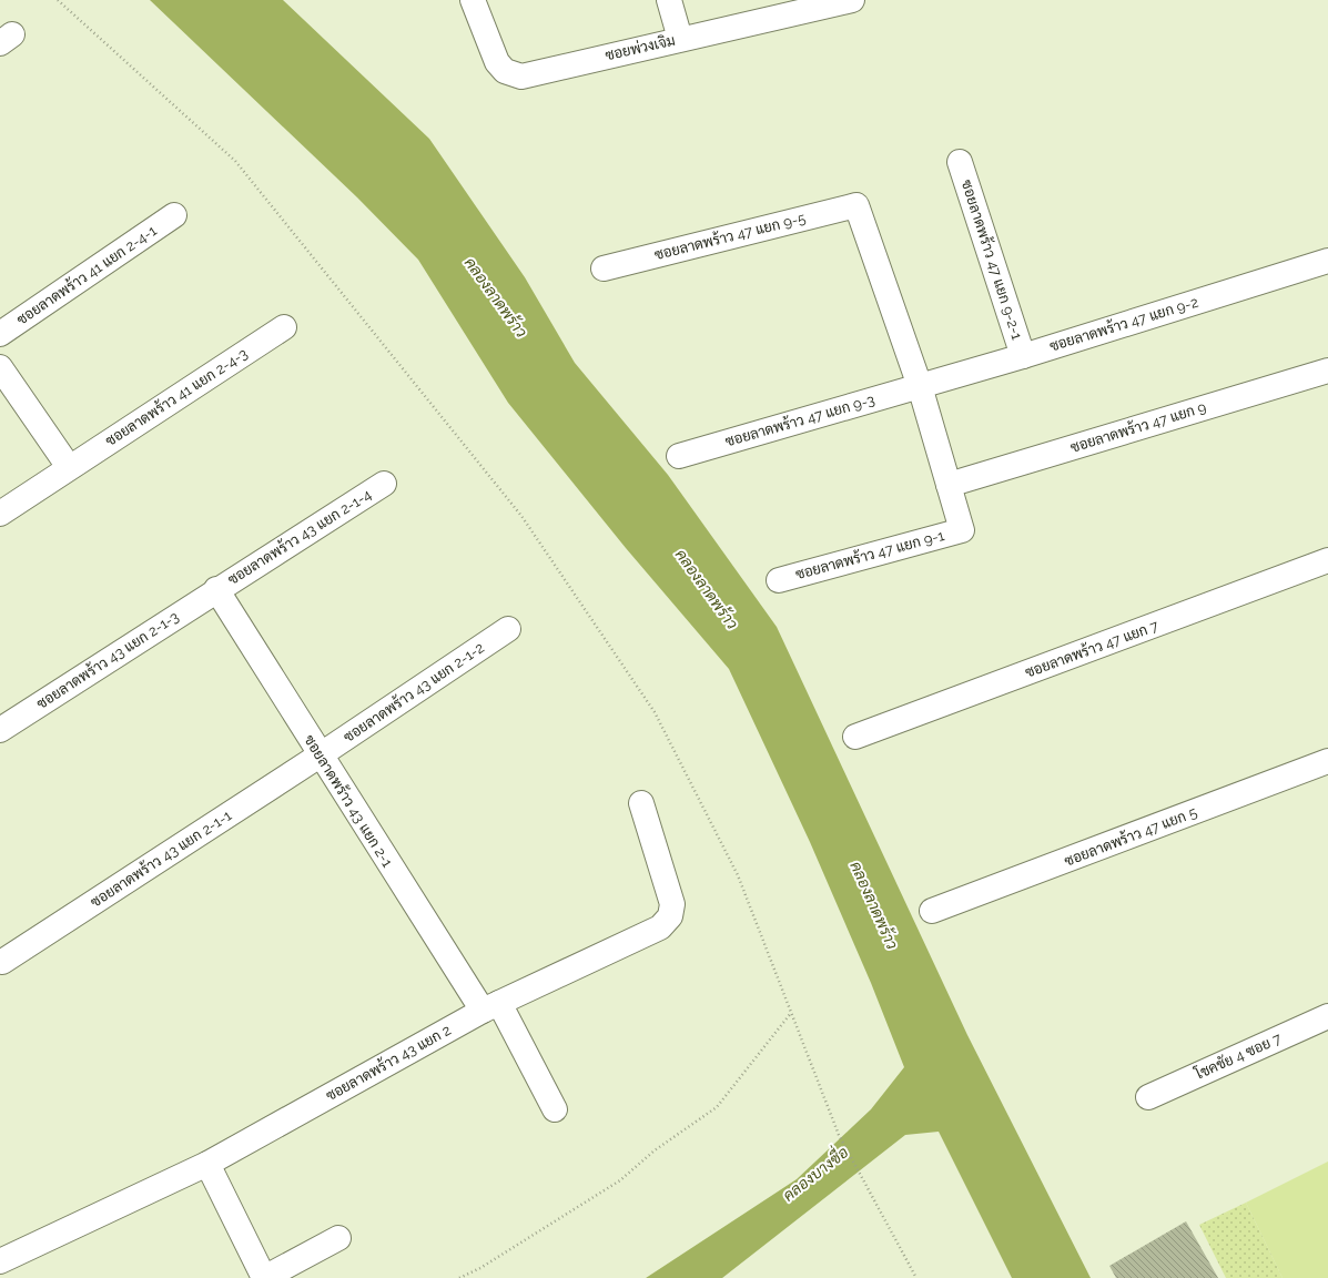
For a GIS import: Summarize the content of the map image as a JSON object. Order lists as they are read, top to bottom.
{
  "streets": {
    "street": [
      "ซอยพ่วงเจิม",
      "ซอยลาดพร้าว 47 แยก 9-5",
      "ซอยลาดพร้าว 47 แยก 9-2-1",
      "ซอยลาดพร้าว 41 แยก 2-4-1",
      "ซอยลาดพร้าว 47 แยก 9-2",
      "ซอยลาดพร้าว 41 แยก 2-4-3",
      "ซอยลาดพร้าว 47 แยก 9-3",
      "ซอยลาดพร้าว 47 แยก 9",
      "ซอยลาดพร้าว 43 แยก 2-1-4",
      "ซอยลาดพร้าว 47 แยก 9-1",
      "ซอยลาดพร้าว 47 แยก 7",
      "ซอยลาดพร้าว 43 แยก 2-1-3",
      "ซอยลาดพร้าว 43 แยก 2-1-2",
      "ซอยลาดพร้าว 43 แยก 2-1",
      "ซอยลาดพร้าว 47 แยก 5",
      "ซอยลาดพร้าว 43 แยก 2-1-1",
      "โชคชัย 4 ซอย 7",
      "ซอยลาดพร้าว 43 แยก 2"
    ]
  },
  "crossings": [
    ["ซอยลาดพร้าว 47 แยก 9-5", "ซอยลาดพร้าว 47 แยก 9-2"],
    ["ซอยลาดพร้าว 47 แยก 9-5", "ซอยลาดพร้าว 47 แยก 9-3"],
    ["ซอยลาดพร้าว 47 แยก 9-2-1", "ซอยลาดพร้าว 47 แยก 9-2"],
    ["ซอยลาดพร้าว 47 แยก 9-2", "ซอยลาดพร้าว 47 แยก 9-3"],
    ["ซอยลาดพร้าว 47 แยก 9", "ซอยลาดพร้าว 47 แยก 9-1"],
    ["ซอยลาดพร้าว 43 แยก 2-1-4", "ซอยลาดพร้าว 43 แยก 2-1-3"],
    ["ซอยลาดพร้าว 43 แยก 2-1-4", "ซอยลาดพร้าว 43 แยก 2-1"],
    ["ซอยลาดพร้าว 43 แยก 2-1-3", "ซอยลาดพร้าว 43 แยก 2-1"],
    ["ซอยลาดพร้าว 43 แยก 2-1-2", "ซอยลาดพร้าว 43 แยก 2-1"],
    ["ซอยลาดพร้าว 43 แยก 2-1-2", "ซอยลาดพร้าว 43 แยก 2-1-1"],
    ["ซอยลาดพร้าว 43 แยก 2-1", "ซอยลาดพร้าว 43 แยก 2-1-1"],
    ["ซอยลาดพร้าว 43 แยก 2-1", "ซอยลาดพร้าว 43 แยก 2"]
  ],
  "water": ["คลองลาดพร้าว", "คลองบางซื่อ"]
}
